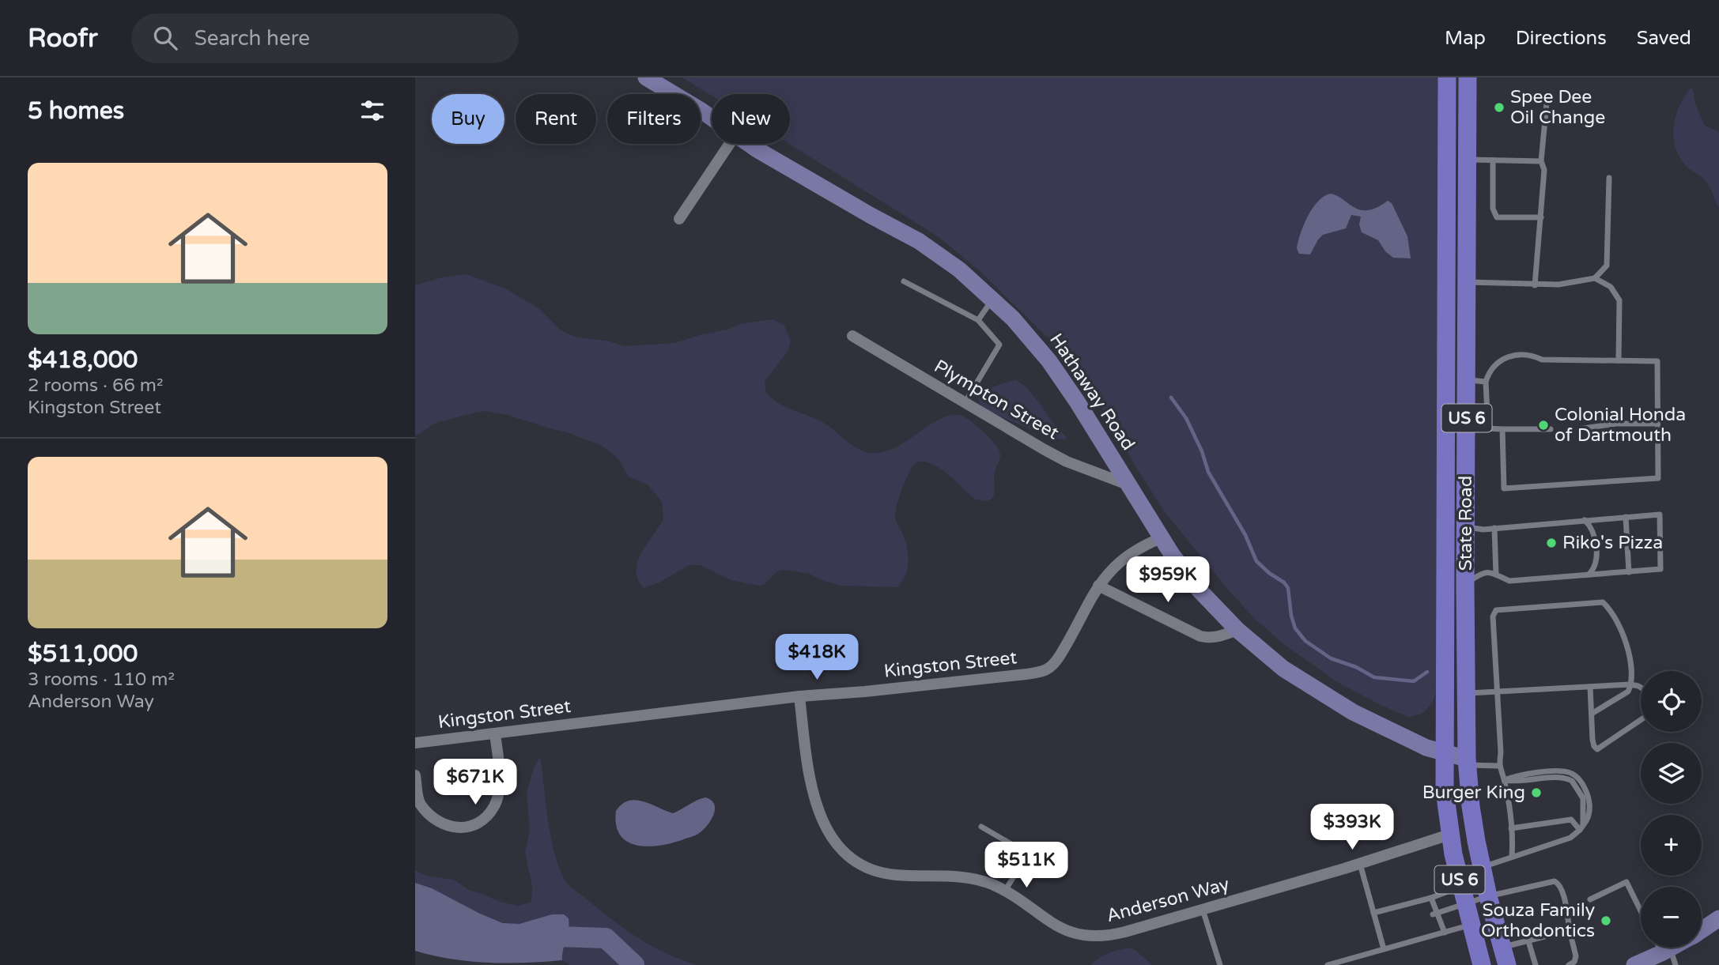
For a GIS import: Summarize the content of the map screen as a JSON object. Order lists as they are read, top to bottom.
{
  "streets": {
    "main road": ["Hathaway Road", "US 6", "State Road"],
    "street": ["Plympton Street", "Kingston Street", "Anderson Way"]
  },
  "crossings": [
    ["Hathaway Road", "Plympton Street"],
    ["Hathaway Road", "State Road"],
    ["Hathaway Road", "Kingston Street"],
    ["State Road", "Anderson Way"],
    ["Kingston Street", "Anderson Way"]
  ],
  "places": [
    "Spee Dee Oil Change",
    "Colonial Honda of Dartmouth",
    "Riko's Pizza",
    "Burger King",
    "Souza Family Orthodontics"
  ],
  "page": {
    "header": "Roofr",
    "search": "Search here",
    "nav": ["Map", "Directions", "Saved"],
    "heading": "5 homes",
    "chip": [
      "Buy",
      "Rent",
      "Filters",
      "New"
    ],
    "list": [
      {
        "name": "$418,000",
        "note": "2 rooms · 66 m² · Kingston Street"
      },
      {
        "name": "$511,000",
        "note": "3 rooms · 110 m² · Anderson Way"
      }
    ],
    "price": [
      "$959K",
      "$418K",
      "$671K",
      "$393K",
      "$511K"
    ],
    "map_buttons": ["+", "−"]
  }
}
